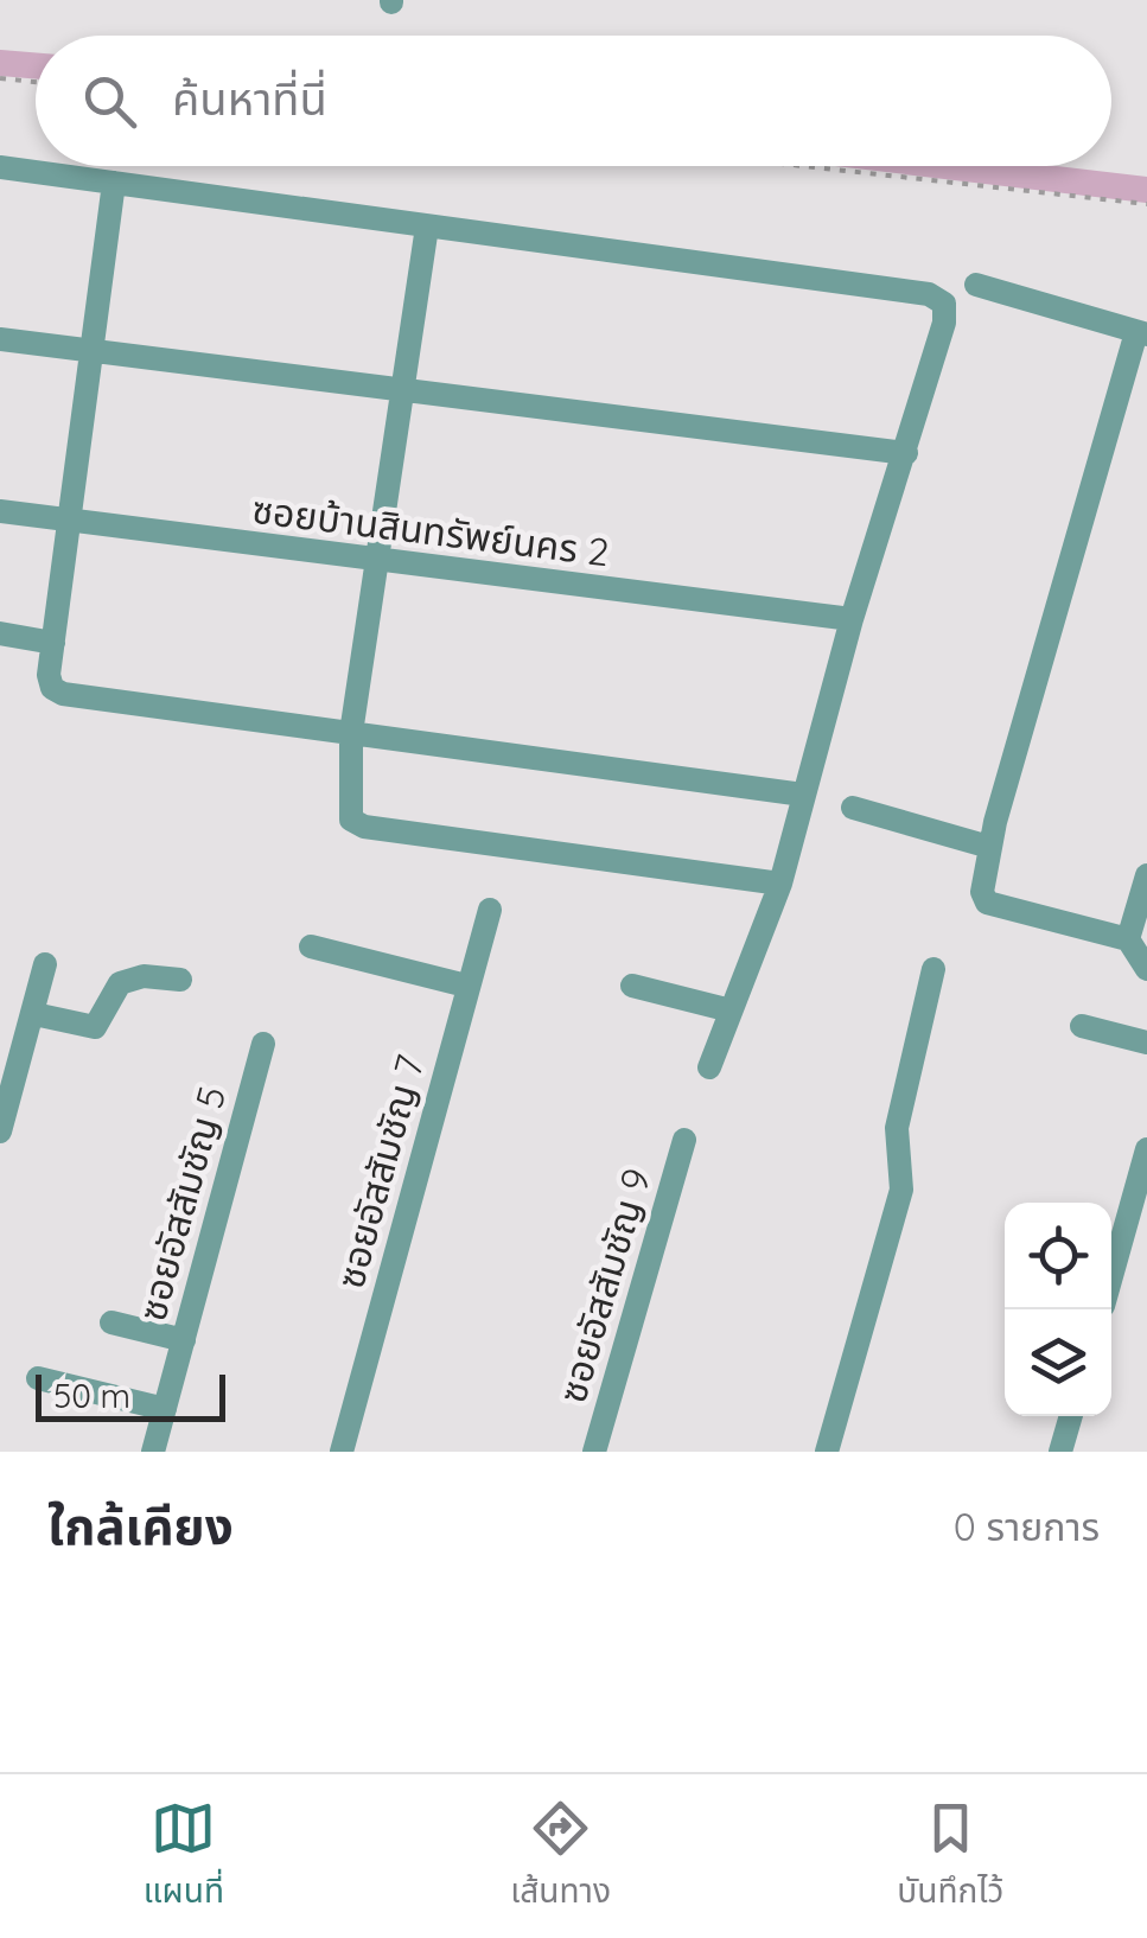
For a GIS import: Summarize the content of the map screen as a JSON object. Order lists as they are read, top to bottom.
{
  "streets": {
    "street": [
      "ซอยบ้านสินทรัพย์นคร 2",
      "ซอยอัสสัมชัญ 7",
      "ซอยอัสสัมชัญ 5",
      "ซอยอัสสัมชัญ 9"
    ]
  },
  "scale_bar": "50 m",
  "page": {
    "search": "ค้นหาที่นี่",
    "scale": "50 m",
    "heading": ["ใกล้เคียง", "0 รายการ"],
    "nav": ["แผนที่", "เส้นทาง", "บันทึกไว้"]
  }
}
